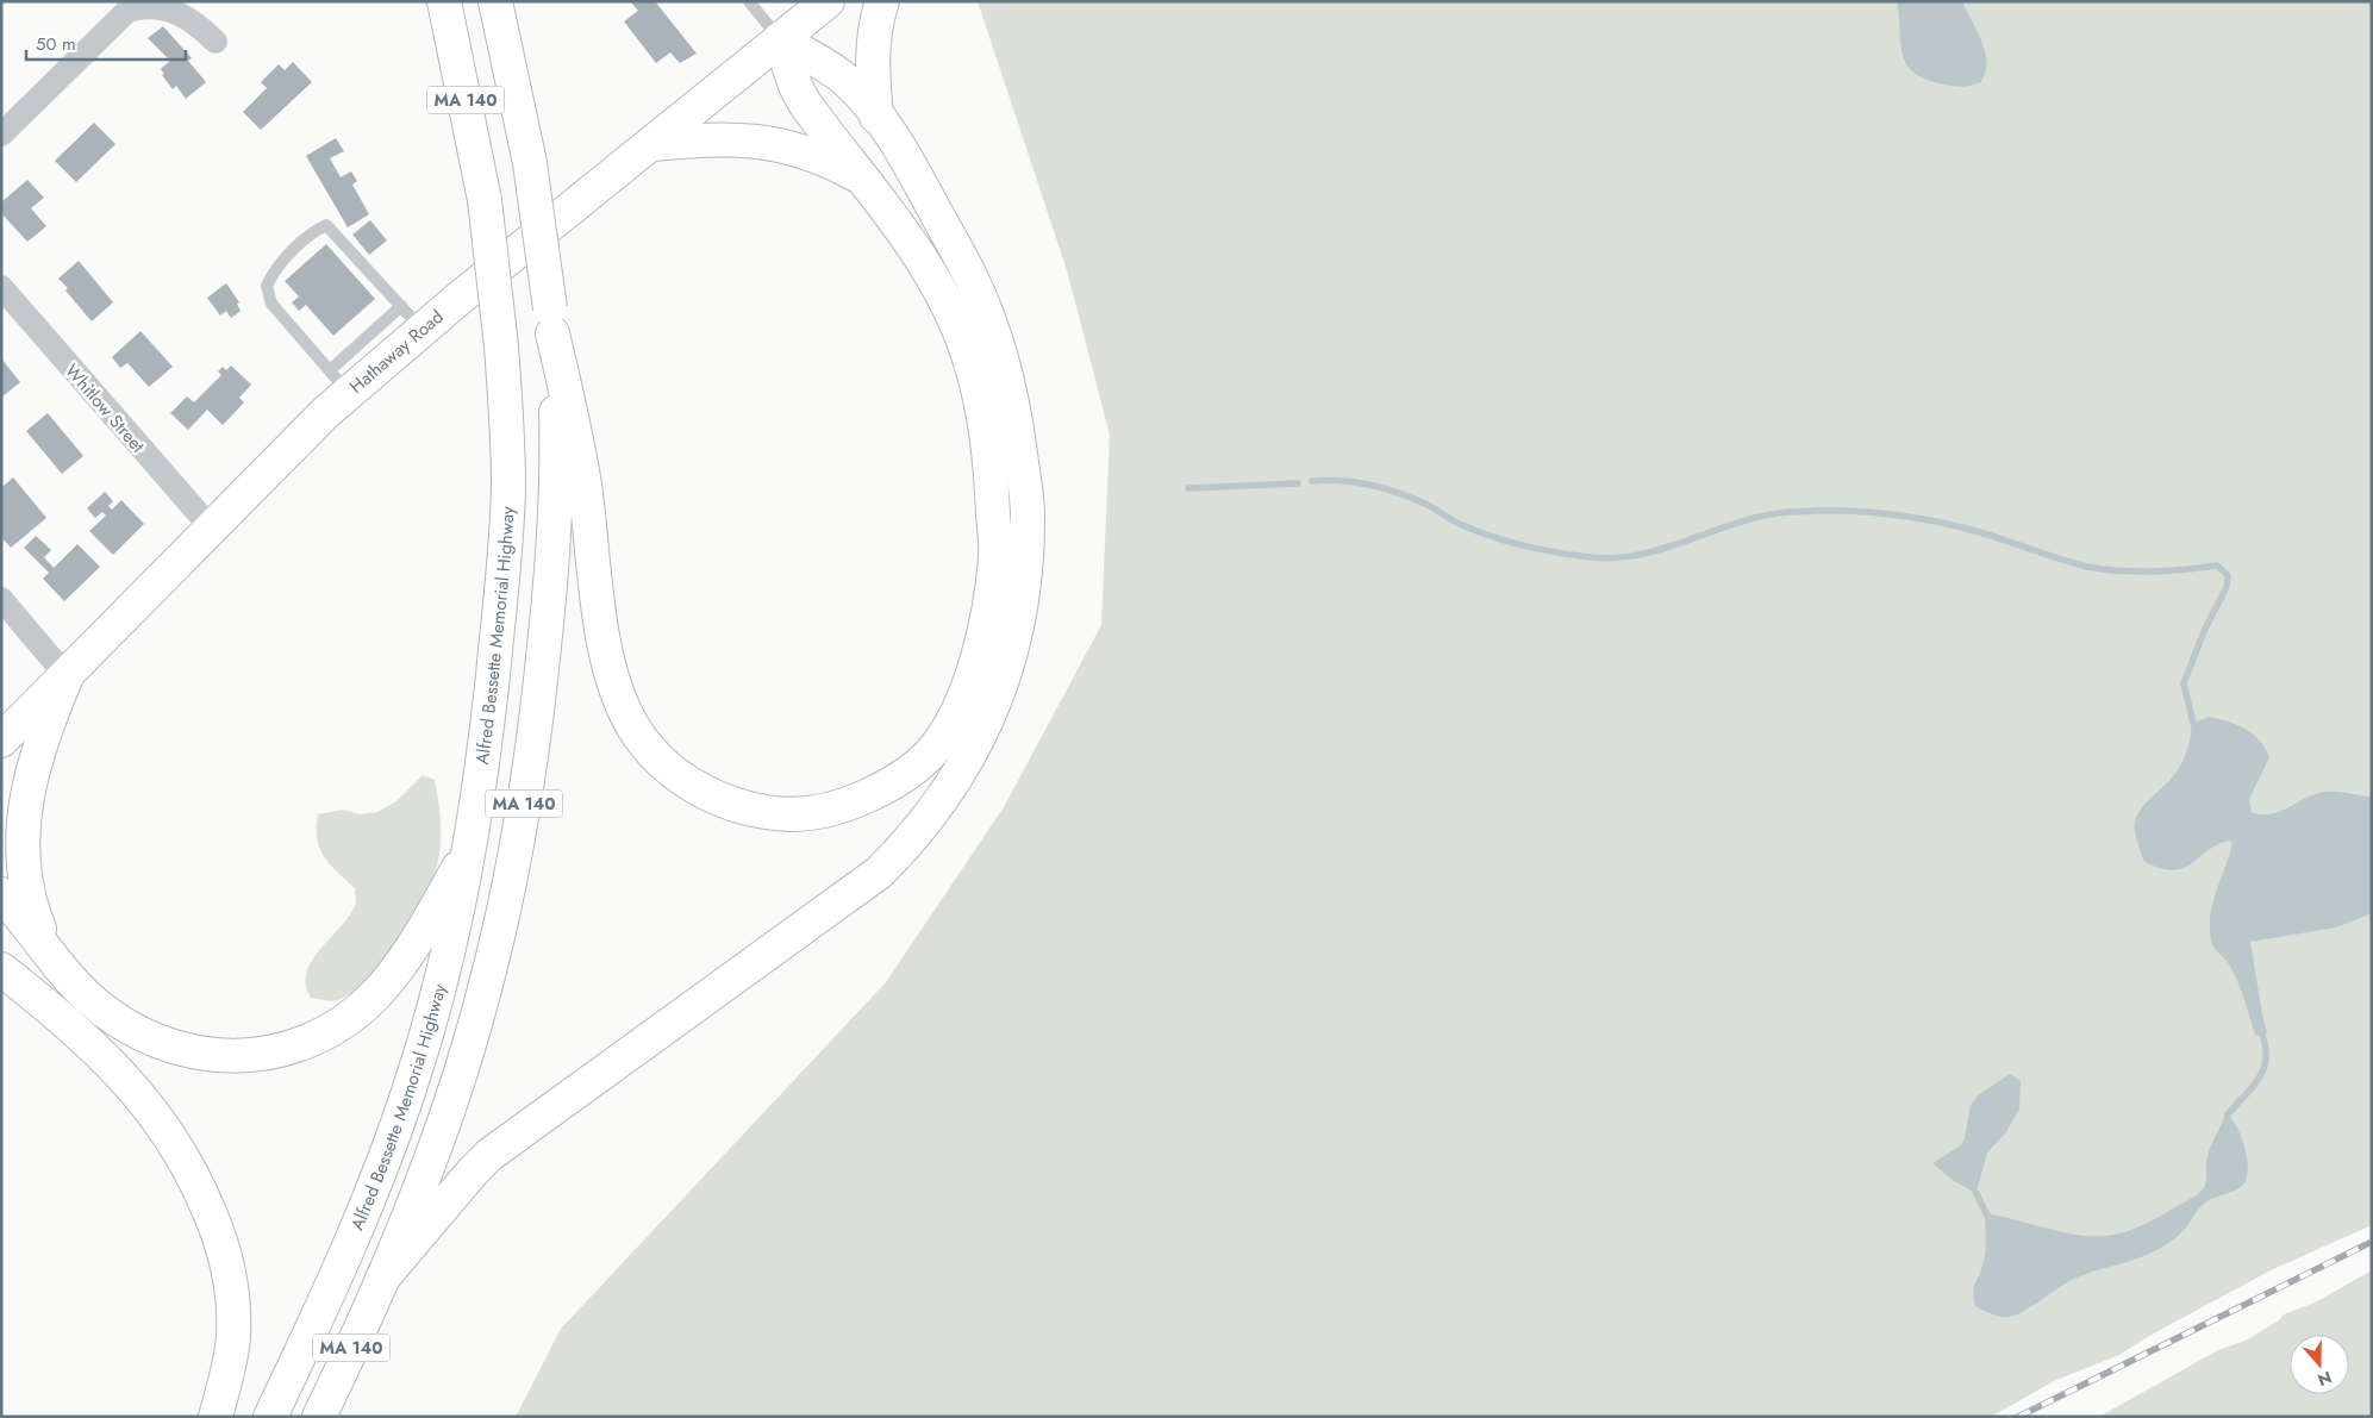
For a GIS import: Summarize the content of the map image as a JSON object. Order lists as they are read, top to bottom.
{
  "streets": {
    "main road": ["MA 140", "Hathaway Road", "Alfred Bessette Memorial Highway"],
    "street": ["Whitlow Street"]
  },
  "crossings": [
    ["Hathaway Road", "Whitlow Street"]
  ],
  "scale_bar": "50 m",
  "north": "bottom"
}
